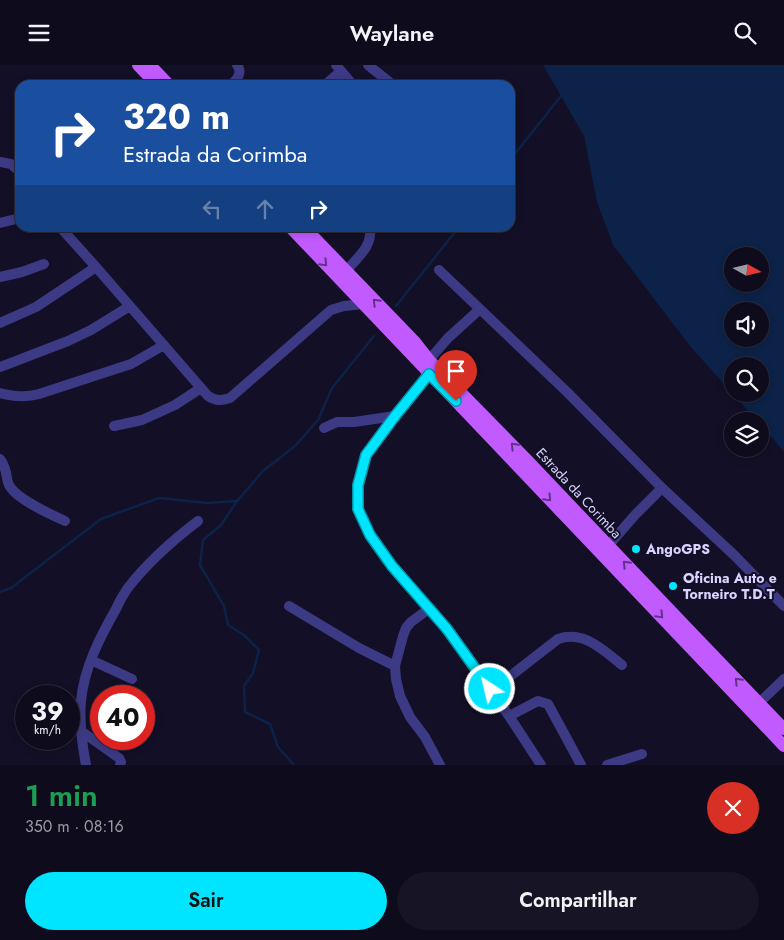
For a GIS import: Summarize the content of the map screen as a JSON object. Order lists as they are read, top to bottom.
{
  "streets": {
    "main road": ["Estrada da Corimba"]
  },
  "places": ["AngoGPS", "Oficina Auto e Torneiro T.D.T"],
  "north": "right",
  "page": {
    "header": "Waylane",
    "turn": ["320 m", "Estrada da Corimba"],
    "speed": "39 km/h",
    "limit": "40",
    "heading": ["1 min", "350 m · 08:16"],
    "buttons": ["Sair", "Compartilhar"]
  }
}
